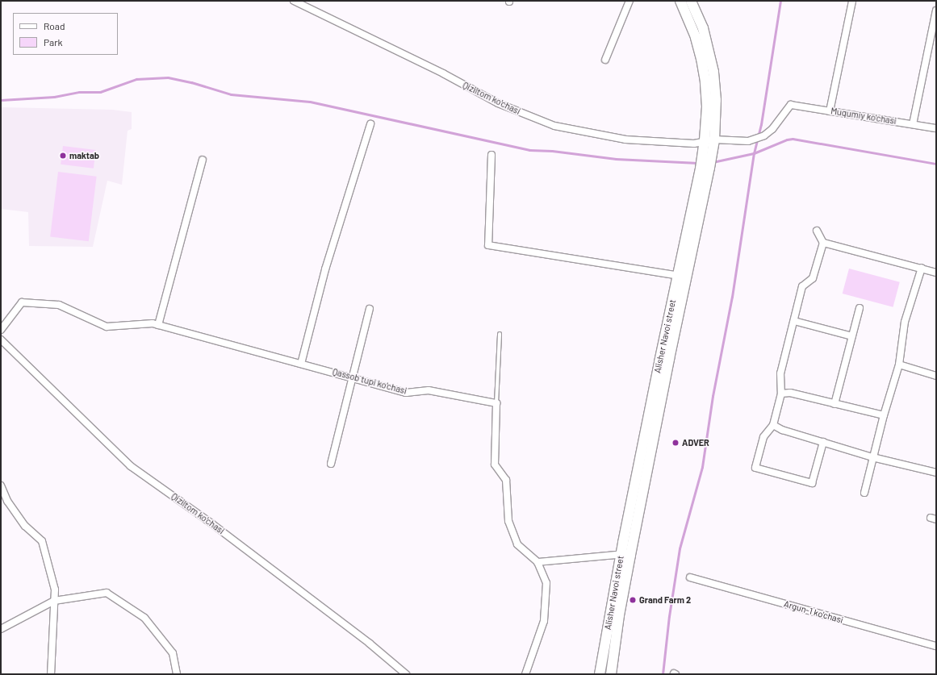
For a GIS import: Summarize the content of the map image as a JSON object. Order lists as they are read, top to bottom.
{
  "streets": {
    "main road": ["Alisher Navoi street"],
    "street": [
      "Qiziltom ko'chasi",
      "Muqumiy ko'chasi",
      "Qassob tupi ko'chasi",
      "Argun-1 ko'chasi"
    ]
  },
  "crossings": [
    ["Qiziltom ko'chasi", "Muqumiy ko'chasi"],
    ["Qiziltom ko'chasi", "Alisher Navoi street"]
  ],
  "places": ["maktab", "ADVER", "Grand Farm 2"],
  "legend": ["Road", "Park"]
}
